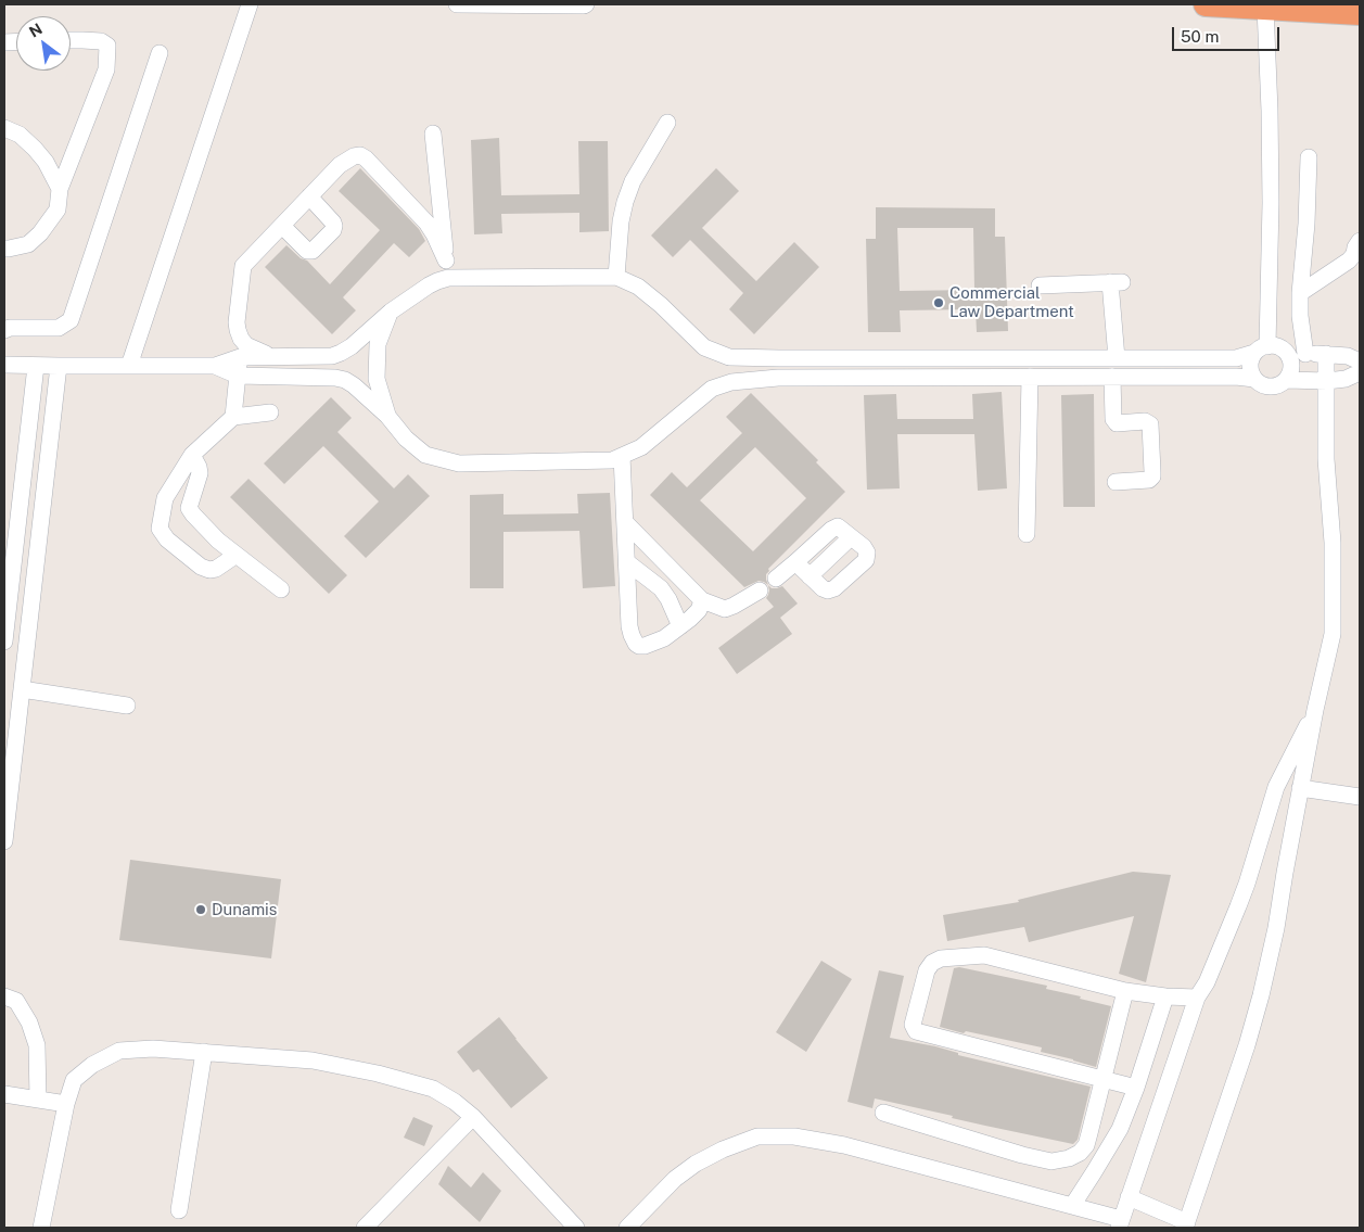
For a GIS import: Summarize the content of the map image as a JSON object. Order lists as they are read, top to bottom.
{
  "places": ["Commercial Law Department", "Dunamis"],
  "scale_bar": "50 m",
  "north": "top left"
}
